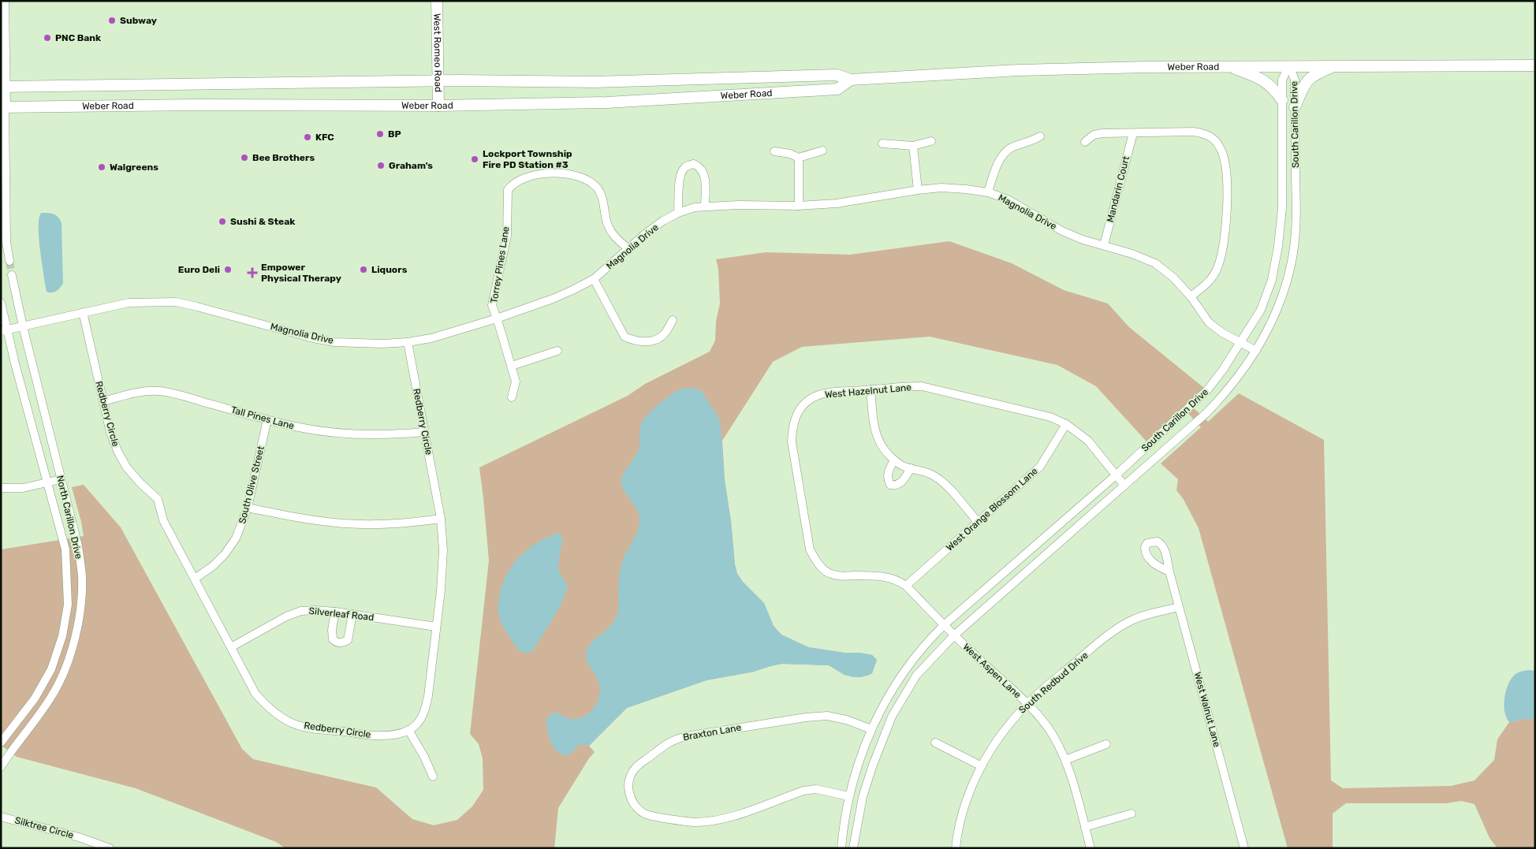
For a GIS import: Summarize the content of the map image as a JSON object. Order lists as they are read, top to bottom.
{
  "streets": {
    "main road": ["West Romeo Road", "Weber Road"],
    "street": [
      "South Carillon Drive",
      "Mandarin Court",
      "Magnolia Drive",
      "Torrey Pines Lane",
      "West Hazelnut Lane",
      "Redberry Circle",
      "Tall Pines Lane",
      "South Olive Street",
      "West Orange Blossom Lane",
      "North Carillon Drive",
      "Silverleaf Road",
      "West Aspen Lane",
      "South Redbud Drive",
      "West Walnut Lane",
      "Braxton Lane",
      "Silktree Circle"
    ]
  },
  "crossings": [
    ["West Romeo Road", "Weber Road"],
    ["Weber Road", "South Carillon Drive"],
    ["South Carillon Drive", "Magnolia Drive"],
    ["South Carillon Drive", "West Hazelnut Lane"],
    ["South Carillon Drive", "West Aspen Lane"],
    ["South Carillon Drive", "Braxton Lane"],
    ["Mandarin Court", "Magnolia Drive"],
    ["Magnolia Drive", "Torrey Pines Lane"],
    ["Magnolia Drive", "Redberry Circle"],
    ["Magnolia Drive", "North Carillon Drive"],
    ["West Hazelnut Lane", "West Orange Blossom Lane"],
    ["West Hazelnut Lane", "West Aspen Lane"],
    ["Redberry Circle", "Tall Pines Lane"],
    ["Redberry Circle", "South Olive Street"],
    ["Redberry Circle", "Silverleaf Road"],
    ["Tall Pines Lane", "South Olive Street"],
    ["West Aspen Lane", "South Redbud Drive"],
    ["South Redbud Drive", "West Walnut Lane"]
  ],
  "places": {
    "other": [
      "Subway",
      "PNC Bank",
      "BP",
      "KFC",
      "Bee Brothers",
      "Lockport Township Fire PD Station #3",
      "Graham's",
      "Walgreens",
      "Sushi & Steak",
      "Euro Deli",
      "Liquors"
    ],
    "health": ["Empower Physical Therapy"]
  }
}
